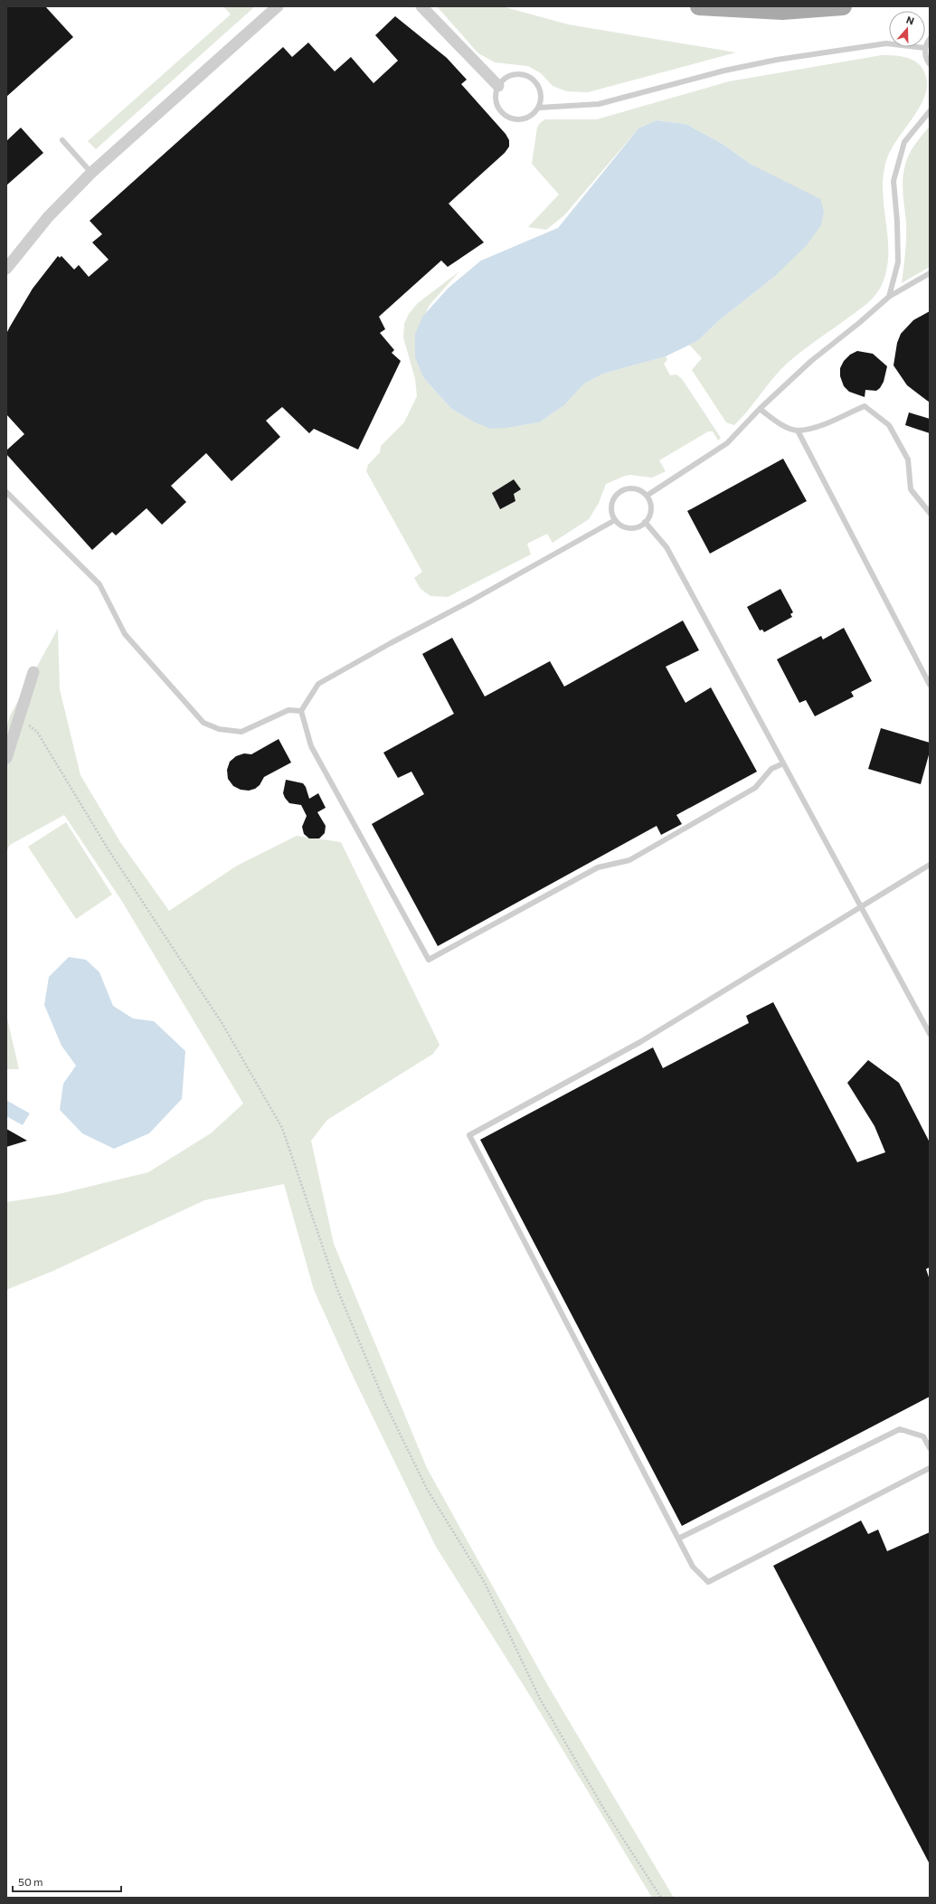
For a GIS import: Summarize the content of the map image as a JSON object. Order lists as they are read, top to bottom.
{
  "scale_bar": "50 m",
  "north": "top"
}
